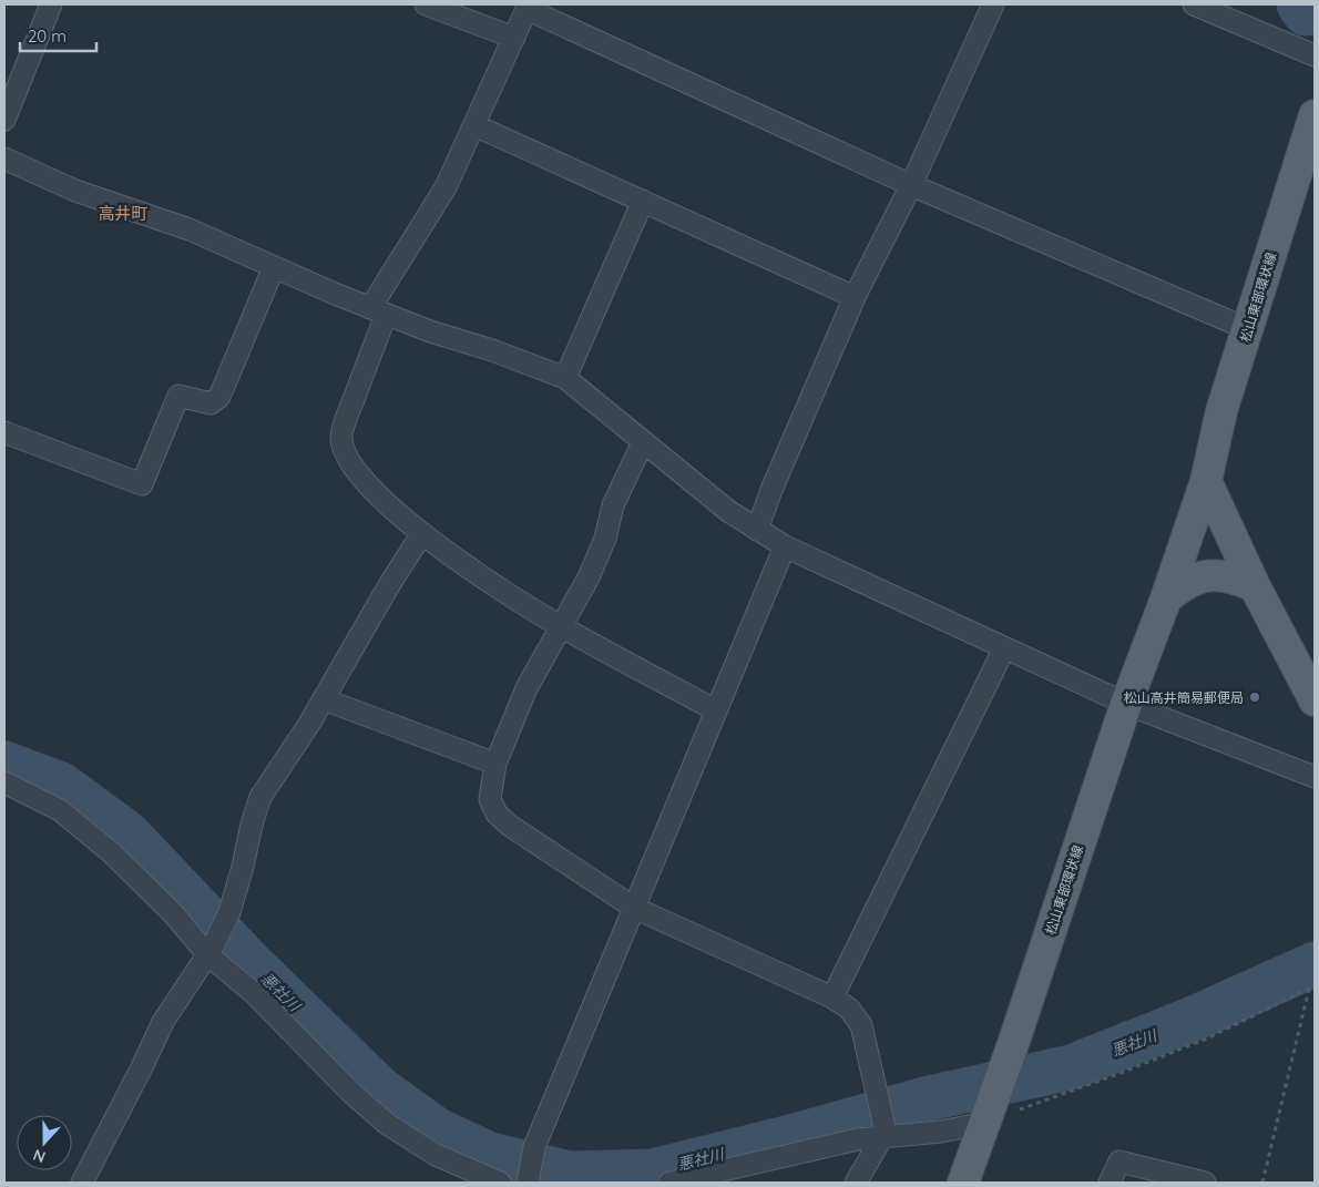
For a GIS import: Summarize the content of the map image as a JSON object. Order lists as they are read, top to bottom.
{
  "streets": {
    "main road": ["松山東部環状線"]
  },
  "districts": ["高井町"],
  "water": ["悪社川"],
  "places": ["松山高井簡易郵便局"],
  "scale_bar": "20 m",
  "north": "bottom"
}
